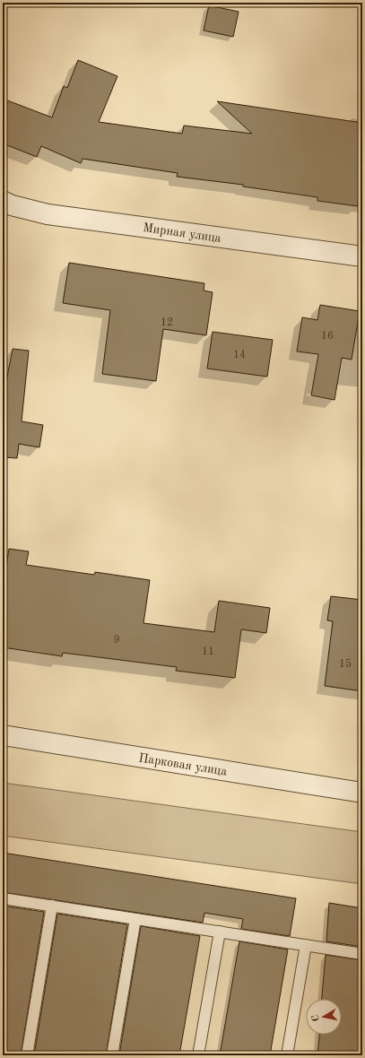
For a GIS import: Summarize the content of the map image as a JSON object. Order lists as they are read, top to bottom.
{
  "streets": {
    "street": ["Мирная улица", "Парковая улица"]
  },
  "house_numbers": [
    "12",
    "16",
    "14",
    "9",
    "11",
    "15"
  ],
  "north": "left"
}
